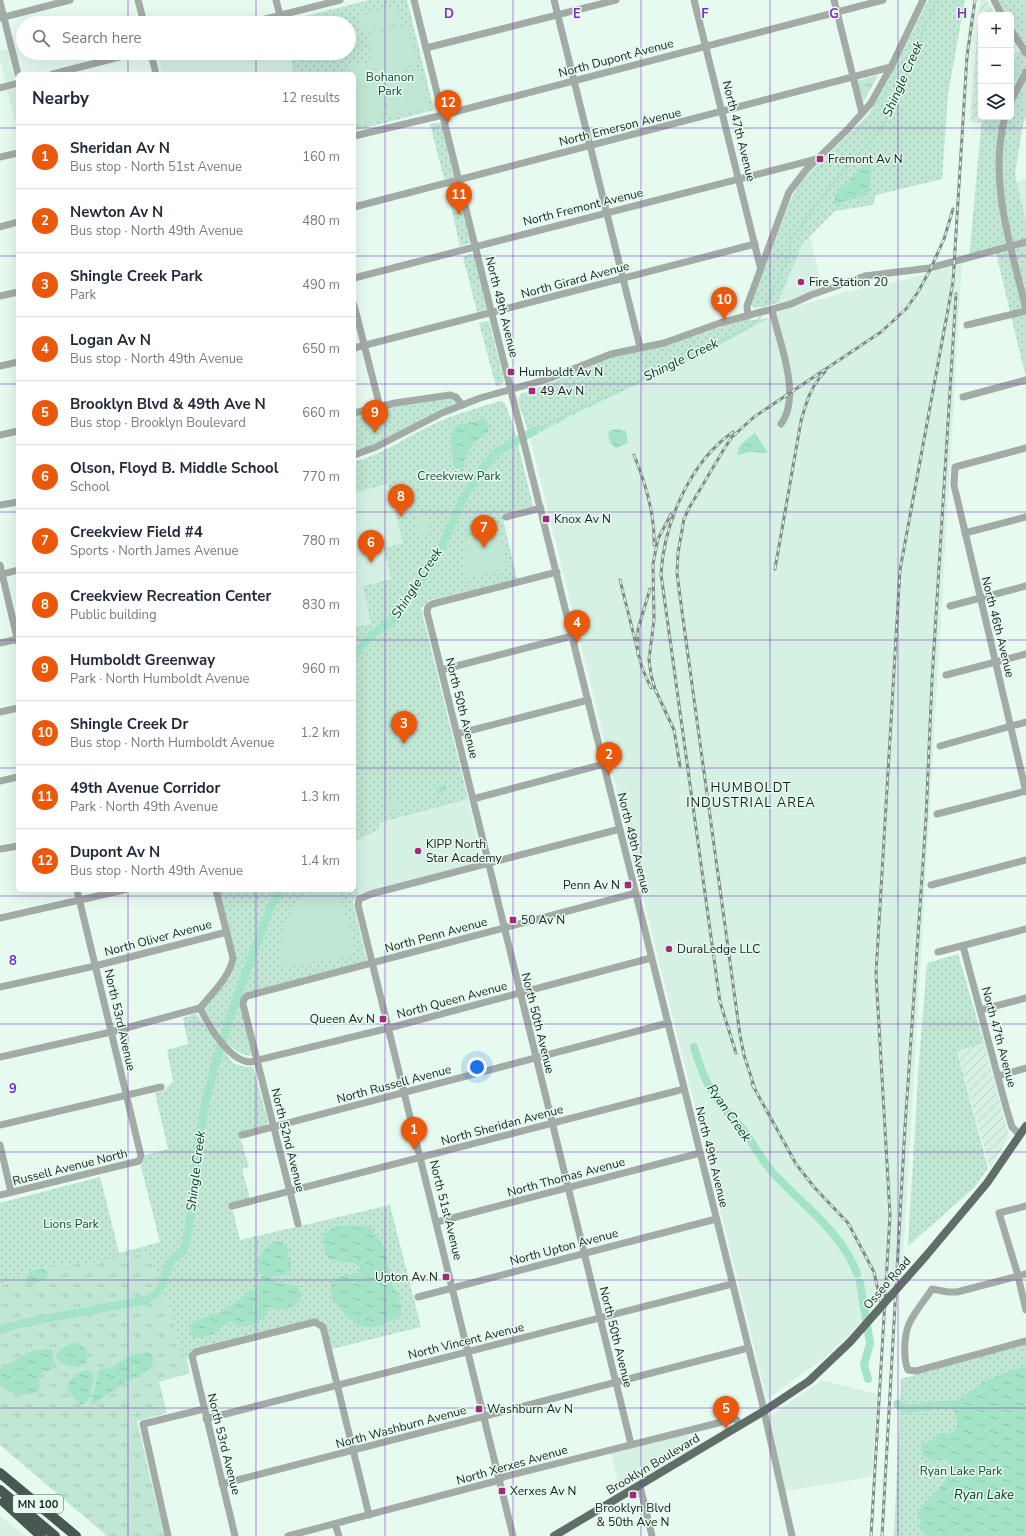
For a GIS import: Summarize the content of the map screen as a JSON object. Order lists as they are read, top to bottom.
{
  "streets": {
    "highway": ["MN 100"],
    "main road": ["Osseo Road", "Brooklyn Boulevard"],
    "street": [
      "North Dupont Avenue",
      "North Emerson Avenue",
      "North 47th Avenue",
      "North Fremont Avenue",
      "North Girard Avenue",
      "North 49th Avenue",
      "North 46th Avenue",
      "North 50th Avenue",
      "North Penn Avenue",
      "North Oliver Avenue",
      "North Queen Avenue",
      "North 53rd Avenue",
      "North Russell Avenue",
      "North Sheridan Avenue",
      "North 52nd Avenue",
      "Russell Avenue North",
      "North Thomas Avenue",
      "North 51st Avenue",
      "North Upton Avenue",
      "North Vincent Avenue",
      "North Washburn Avenue",
      "North Xerxes Avenue"
    ]
  },
  "crossings": [
    ["North Dupont Avenue", "North 47th Avenue"],
    ["North Dupont Avenue", "North 49th Avenue"],
    ["North Emerson Avenue", "North 47th Avenue"],
    ["North Emerson Avenue", "North 49th Avenue"],
    ["North 47th Avenue", "North Fremont Avenue"],
    ["North 47th Avenue", "North Girard Avenue"],
    ["North 47th Avenue", "Osseo Road"],
    ["North Fremont Avenue", "North 49th Avenue"],
    ["North Girard Avenue", "North 49th Avenue"],
    ["North 49th Avenue", "North 50th Avenue"],
    ["North 49th Avenue", "North Penn Avenue"],
    ["North 49th Avenue", "North Queen Avenue"],
    ["North 49th Avenue", "North Russell Avenue"],
    ["North 49th Avenue", "North Sheridan Avenue"],
    ["North 49th Avenue", "North Thomas Avenue"],
    ["North 49th Avenue", "North Upton Avenue"],
    ["North 49th Avenue", "Osseo Road"],
    ["North 49th Avenue", "North Vincent Avenue"],
    ["North 49th Avenue", "North Washburn Avenue"],
    ["North 49th Avenue", "Brooklyn Boulevard"],
    ["North 50th Avenue", "North Penn Avenue"],
    ["North 50th Avenue", "North Queen Avenue"],
    ["North 50th Avenue", "North Russell Avenue"],
    ["North 50th Avenue", "North Sheridan Avenue"],
    ["North 50th Avenue", "North Thomas Avenue"],
    ["North 50th Avenue", "North 51st Avenue"],
    ["North 50th Avenue", "North Upton Avenue"],
    ["North 50th Avenue", "North Vincent Avenue"],
    ["North 50th Avenue", "North Washburn Avenue"],
    ["North 50th Avenue", "North Xerxes Avenue"],
    ["North Penn Avenue", "North 52nd Avenue"],
    ["North Penn Avenue", "North 51st Avenue"],
    ["North Oliver Avenue", "North 53rd Avenue"],
    ["North Queen Avenue", "North 52nd Avenue"],
    ["North Queen Avenue", "North 51st Avenue"],
    ["North 53rd Avenue", "Russell Avenue North"],
    ["North 53rd Avenue", "North Vincent Avenue"],
    ["North 53rd Avenue", "North Washburn Avenue"],
    ["North Russell Avenue", "North 52nd Avenue"],
    ["North Russell Avenue", "North 51st Avenue"],
    ["North Sheridan Avenue", "North 52nd Avenue"],
    ["North Sheridan Avenue", "North 51st Avenue"],
    ["North Thomas Avenue", "North 51st Avenue"],
    ["North 51st Avenue", "North Upton Avenue"],
    ["North 51st Avenue", "North Vincent Avenue"],
    ["North 51st Avenue", "North Washburn Avenue"],
    ["North 51st Avenue", "North Xerxes Avenue"],
    ["Osseo Road", "Brooklyn Boulevard"],
    ["Brooklyn Boulevard", "North Xerxes Avenue"]
  ],
  "districts": ["HUMBOLDT INDUSTRIAL AREA"],
  "water": ["Shingle Creek", "Ryan Creek", "Ryan Lake"],
  "parks": [
    "Bohanon Park",
    "Creekview Park",
    "Lions Park",
    "Ryan Lake Park"
  ],
  "places": {
    "transit": [
      "Fremont Av N",
      "Humboldt Av N",
      "49 Av N",
      "Knox Av N",
      "Penn Av N",
      "50 Av N",
      "Queen Av N",
      "Upton Av N",
      "Washburn Av N",
      "Xerxes Av N",
      "Brooklyn Blvd & 50th Ave N"
    ],
    "other": ["Fire Station 20", "KIPP North Star Academy", "DuraLedge LLC"]
  },
  "page": {
    "map_buttons": ["+", "−"],
    "search": "Search here",
    "heading": ["Nearby", "12 results"],
    "pins": [
      "12",
      "11",
      "10",
      "9",
      "8",
      "7",
      "6",
      "4",
      "3",
      "2",
      "1",
      "5"
    ],
    "list": [
      {
        "mark": "1",
        "name": "Sheridan Av N",
        "note": "Bus stop · North 51st Avenue",
        "value": "160 m"
      },
      {
        "mark": "2",
        "name": "Newton Av N",
        "note": "Bus stop · North 49th Avenue",
        "value": "480 m"
      },
      {
        "mark": "3",
        "name": "Shingle Creek Park",
        "note": "Park",
        "value": "490 m"
      },
      {
        "mark": "4",
        "name": "Logan Av N",
        "note": "Bus stop · North 49th Avenue",
        "value": "650 m"
      },
      {
        "mark": "5",
        "name": "Brooklyn Blvd & 49th Ave N",
        "note": "Bus stop · Brooklyn Boulevard",
        "value": "660 m"
      },
      {
        "mark": "6",
        "name": "Olson, Floyd B. Middle School",
        "note": "School",
        "value": "770 m"
      },
      {
        "mark": "7",
        "name": "Creekview Field #4",
        "note": "Sports · North James Avenue",
        "value": "780 m"
      },
      {
        "mark": "8",
        "name": "Creekview Recreation Center",
        "note": "Public building",
        "value": "830 m"
      },
      {
        "mark": "9",
        "name": "Humboldt Greenway",
        "note": "Park · North Humboldt Avenue",
        "value": "960 m"
      },
      {
        "mark": "10",
        "name": "Shingle Creek Dr",
        "note": "Bus stop · North Humboldt Avenue",
        "value": "1.2 km"
      },
      {
        "mark": "11",
        "name": "49th Avenue Corridor",
        "note": "Park · North 49th Avenue",
        "value": "1.3 km"
      },
      {
        "mark": "12",
        "name": "Dupont Av N",
        "note": "Bus stop · North 49th Avenue",
        "value": "1.4 km"
      }
    ]
  },
  "grid": {
    "columns": [
      "D",
      "E",
      "F",
      "G",
      "H"
    ],
    "rows": ["8", "9"]
  }
}
